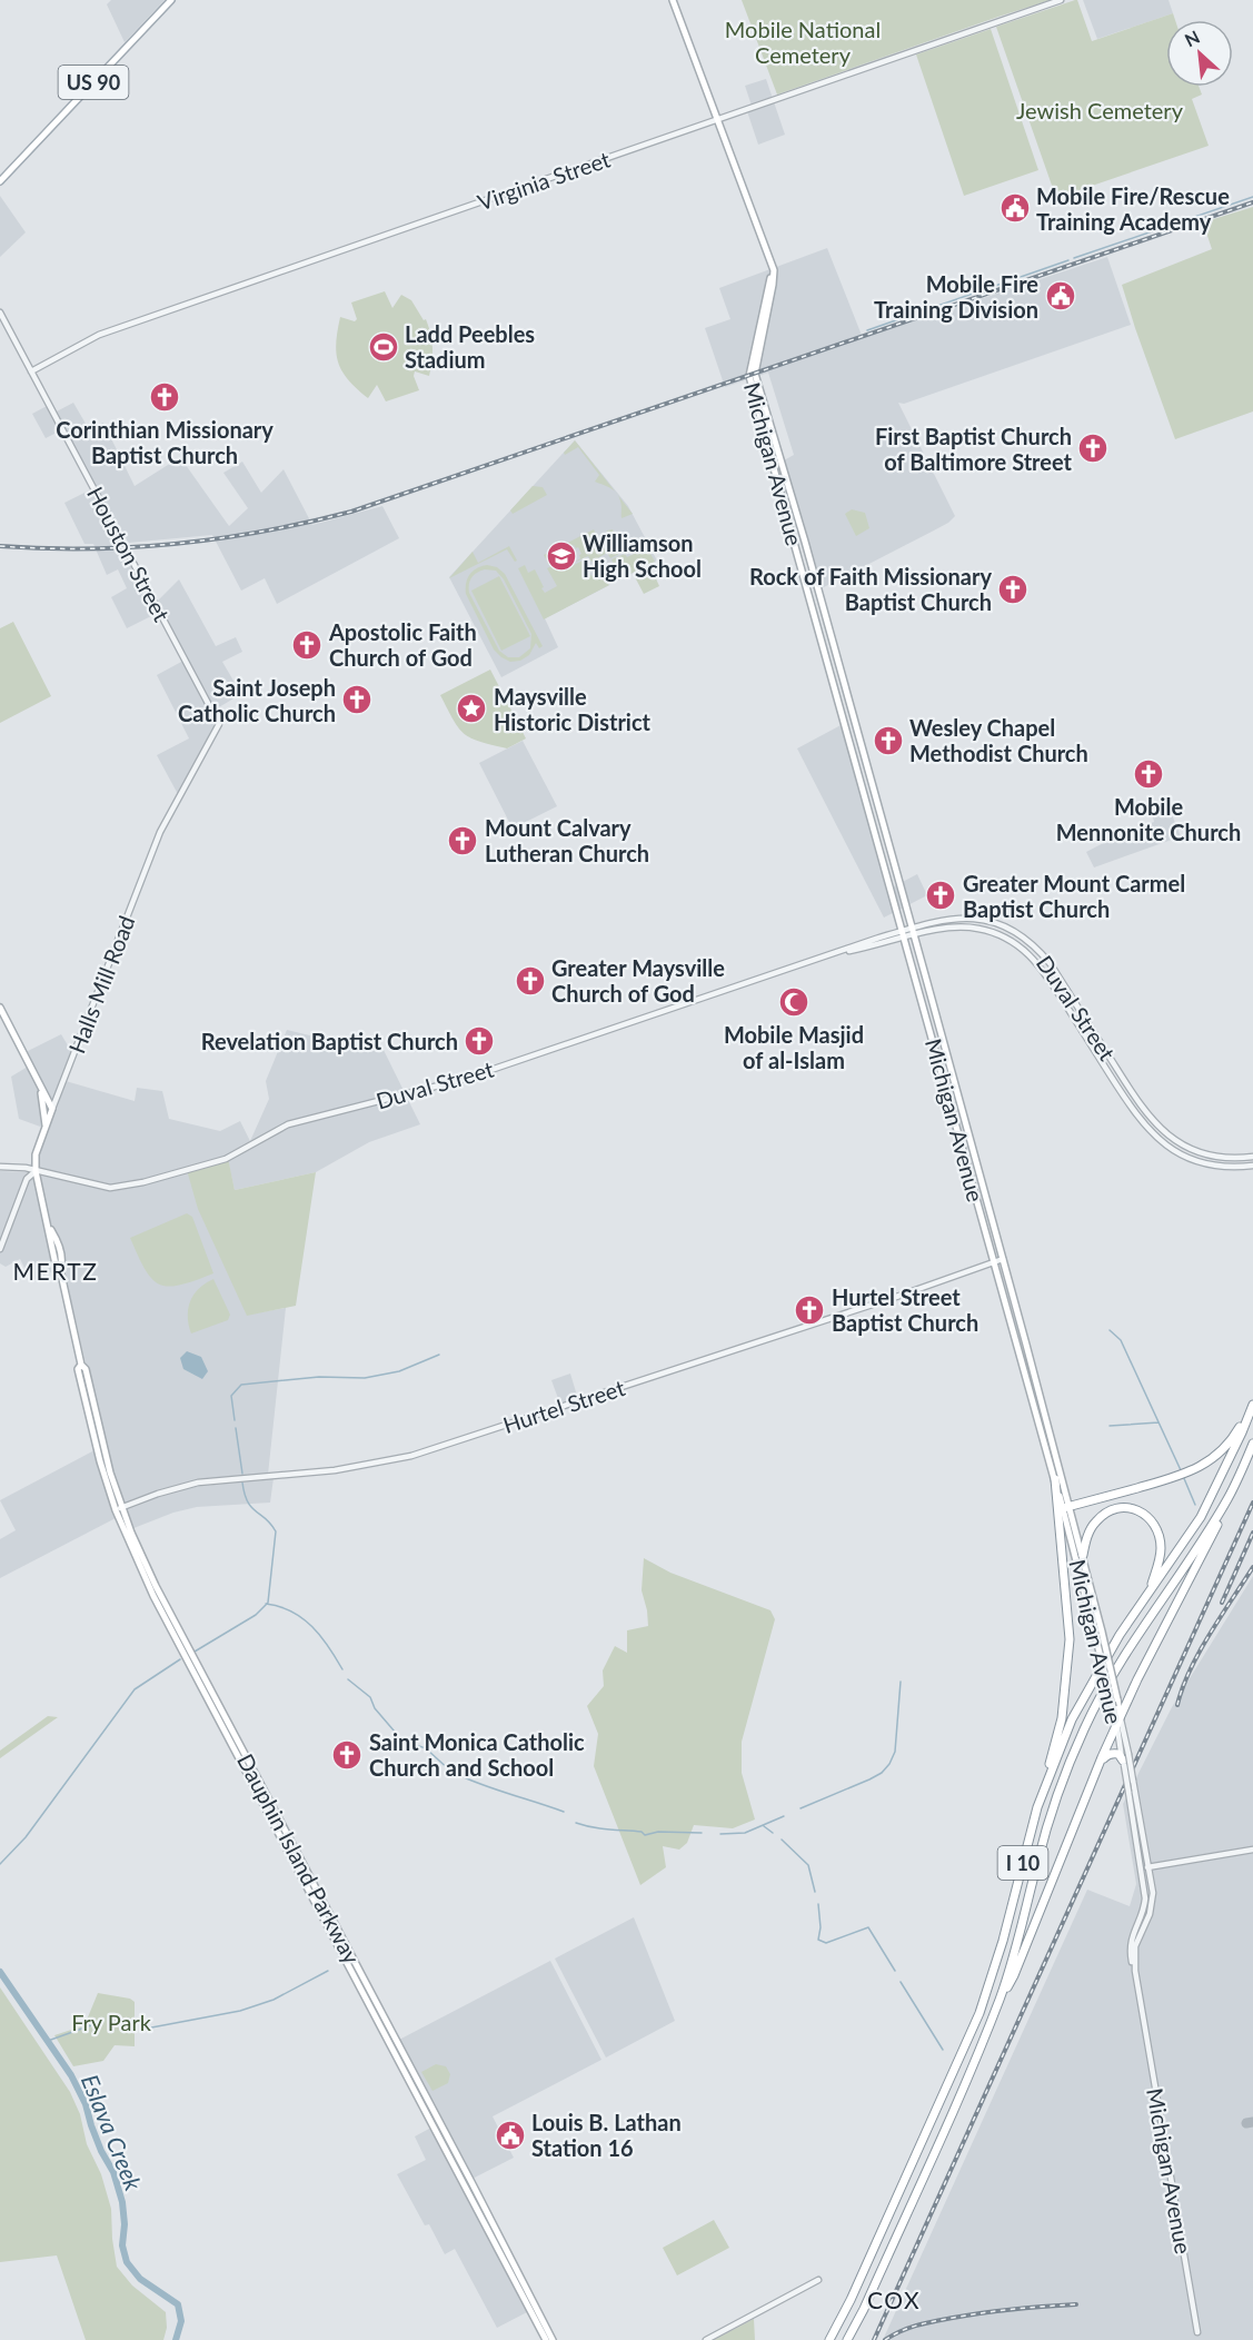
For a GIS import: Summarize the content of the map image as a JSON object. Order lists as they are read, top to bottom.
{
  "streets": {
    "highway": ["I 10"],
    "main road": [
      "US 90",
      "Michigan Avenue",
      "Halls Mill Road",
      "Dauphin Island Parkway"
    ],
    "street": [
      "Virginia Street",
      "Houston Street",
      "Duval Street",
      "Hurtel Street"
    ]
  },
  "crossings": [
    ["Virginia Street", "Michigan Avenue"],
    ["Virginia Street", "Houston Street"],
    ["Michigan Avenue", "Duval Street"],
    ["Michigan Avenue", "Hurtel Street"],
    ["Houston Street", "Halls Mill Road"],
    ["Halls Mill Road", "Duval Street"],
    ["Halls Mill Road", "Dauphin Island Parkway"],
    ["Duval Street", "Dauphin Island Parkway"],
    ["Hurtel Street", "Dauphin Island Parkway"]
  ],
  "districts": ["MERTZ", "COX"],
  "water": ["Eslava Creek"],
  "parks": ["Mobile National Cemetery", "Jewish Cemetery", "Fry Park"],
  "places": {
    "public building": ["Mobile Fire/Rescue Training Academy", "Mobile Fire Training Division", "Louis B. Lathan Station 16"],
    "sports": ["Ladd Peebles Stadium"],
    "church": [
      "Corinthian Missionary Baptist Church",
      "First Baptist Church of Baltimore Street",
      "Rock of Faith Missionary Baptist Church",
      "Apostolic Faith Church of God",
      "Saint Joseph Catholic Church",
      "Wesley Chapel Methodist Church",
      "Mobile Mennonite Church",
      "Mount Calvary Lutheran Church",
      "Greater Mount Carmel Baptist Church",
      "Greater Maysville Church of God",
      "Revelation Baptist Church",
      "Hurtel Street Baptist Church",
      "Saint Monica Catholic Church and School"
    ],
    "school or university": ["Williamson High School"],
    "place": ["Maysville Historic District"],
    "mosque": ["Mobile Masjid of al-Islam"]
  },
  "north": "top left"
}
